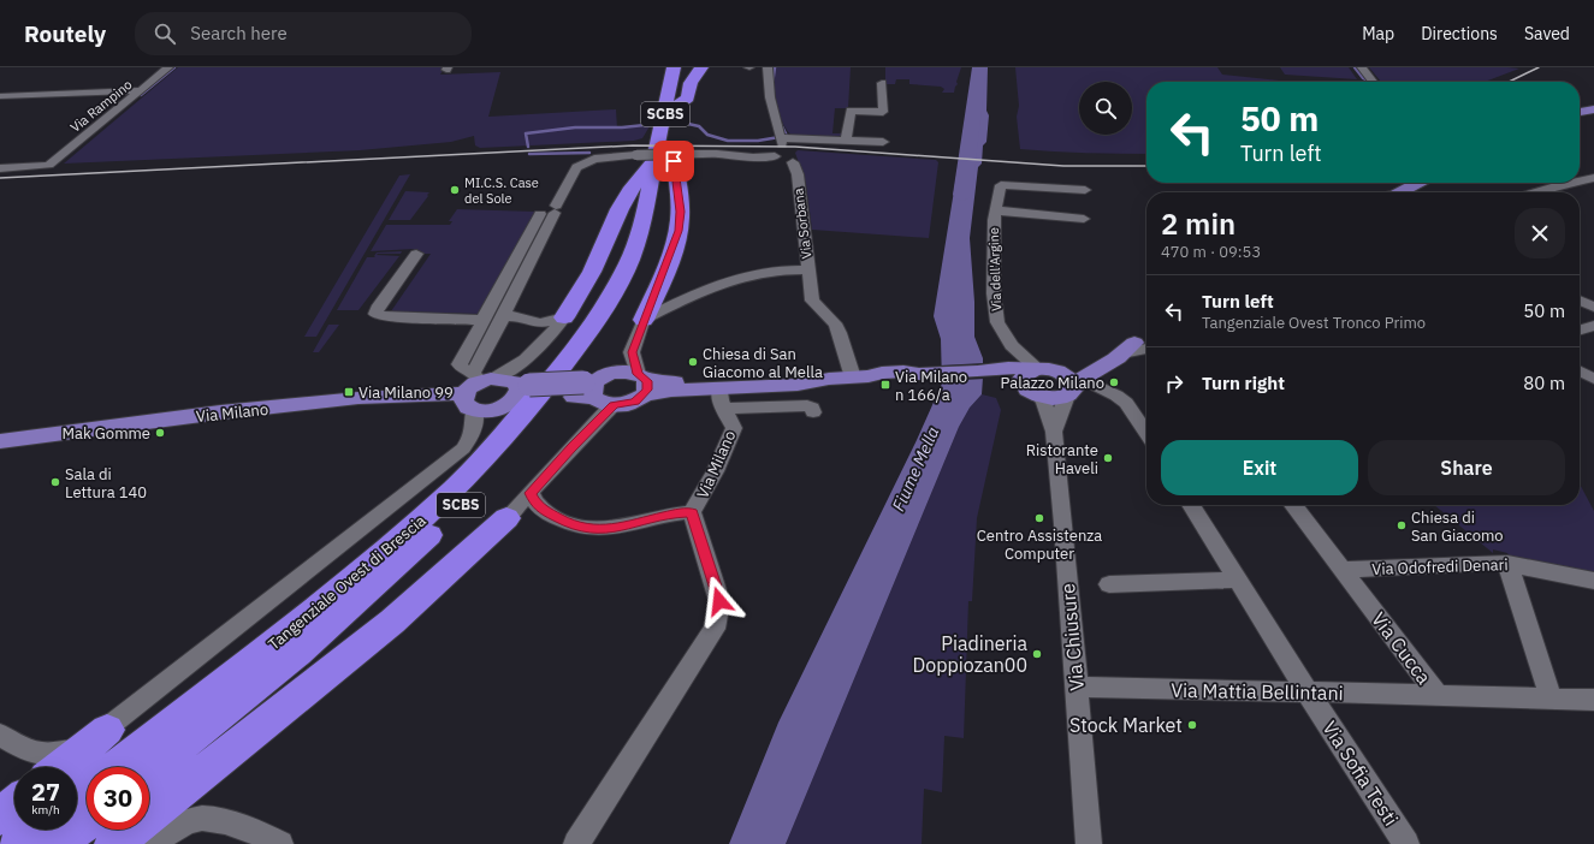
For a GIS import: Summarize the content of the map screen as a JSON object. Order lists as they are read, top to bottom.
{
  "streets": {
    "highway": ["SCBS", "Tangenziale Ovest di Brescia"],
    "main road": ["Via Milano"],
    "street": [
      "Via Rampino",
      "Via Sorbana",
      "Via dell'Argine",
      "Via Odofredi Denari",
      "Via Chiusure",
      "Via Cucca",
      "Via Mattia Bellintani",
      "Via Sofia Testi"
    ]
  },
  "crossings": [
    ["Via Sorbana", "Via Milano"],
    ["Via Sorbana", "Tangenziale Ovest di Brescia"],
    ["Via dell'Argine", "Via Milano"],
    ["Via dell'Argine", "Via Chiusure"],
    ["Via Milano", "Via Chiusure"],
    ["Via Odofredi Denari", "Via Cucca"],
    ["Via Chiusure", "Via Mattia Bellintani"],
    ["Via Cucca", "Via Mattia Bellintani"],
    ["Via Mattia Bellintani", "Via Sofia Testi"]
  ],
  "water": ["Fiume Mella"],
  "places": {
    "other": [
      "MI.C.S. Case del Sole",
      "Chiesa di San Giacomo al Mella",
      "Palazzo Milano",
      "Mak Gomme",
      "Ristorante Haveli",
      "Sala di Lettura 140",
      "Centro Assistenza Computer",
      "Chiesa di San Giacomo",
      "Piadineria Doppiozan00",
      "Stock Market"
    ],
    "transit": ["Via Milano n 166/a", "Via Milano 99"]
  },
  "page": {
    "header": "Routely",
    "search": "Search here",
    "nav": ["Map", "Directions", "Saved"],
    "turn": ["50 m", "Turn left"],
    "heading": ["2 min", "470 m · 09:53"],
    "list": [
      {
        "name": "Turn left",
        "note": "Tangenziale Ovest Tronco Primo",
        "value": "50 m"
      },
      {
        "name": "Turn right",
        "value": "80 m"
      }
    ],
    "buttons": ["Exit", "Share"],
    "speed": "27 km/h",
    "limit": "30"
  }
}
